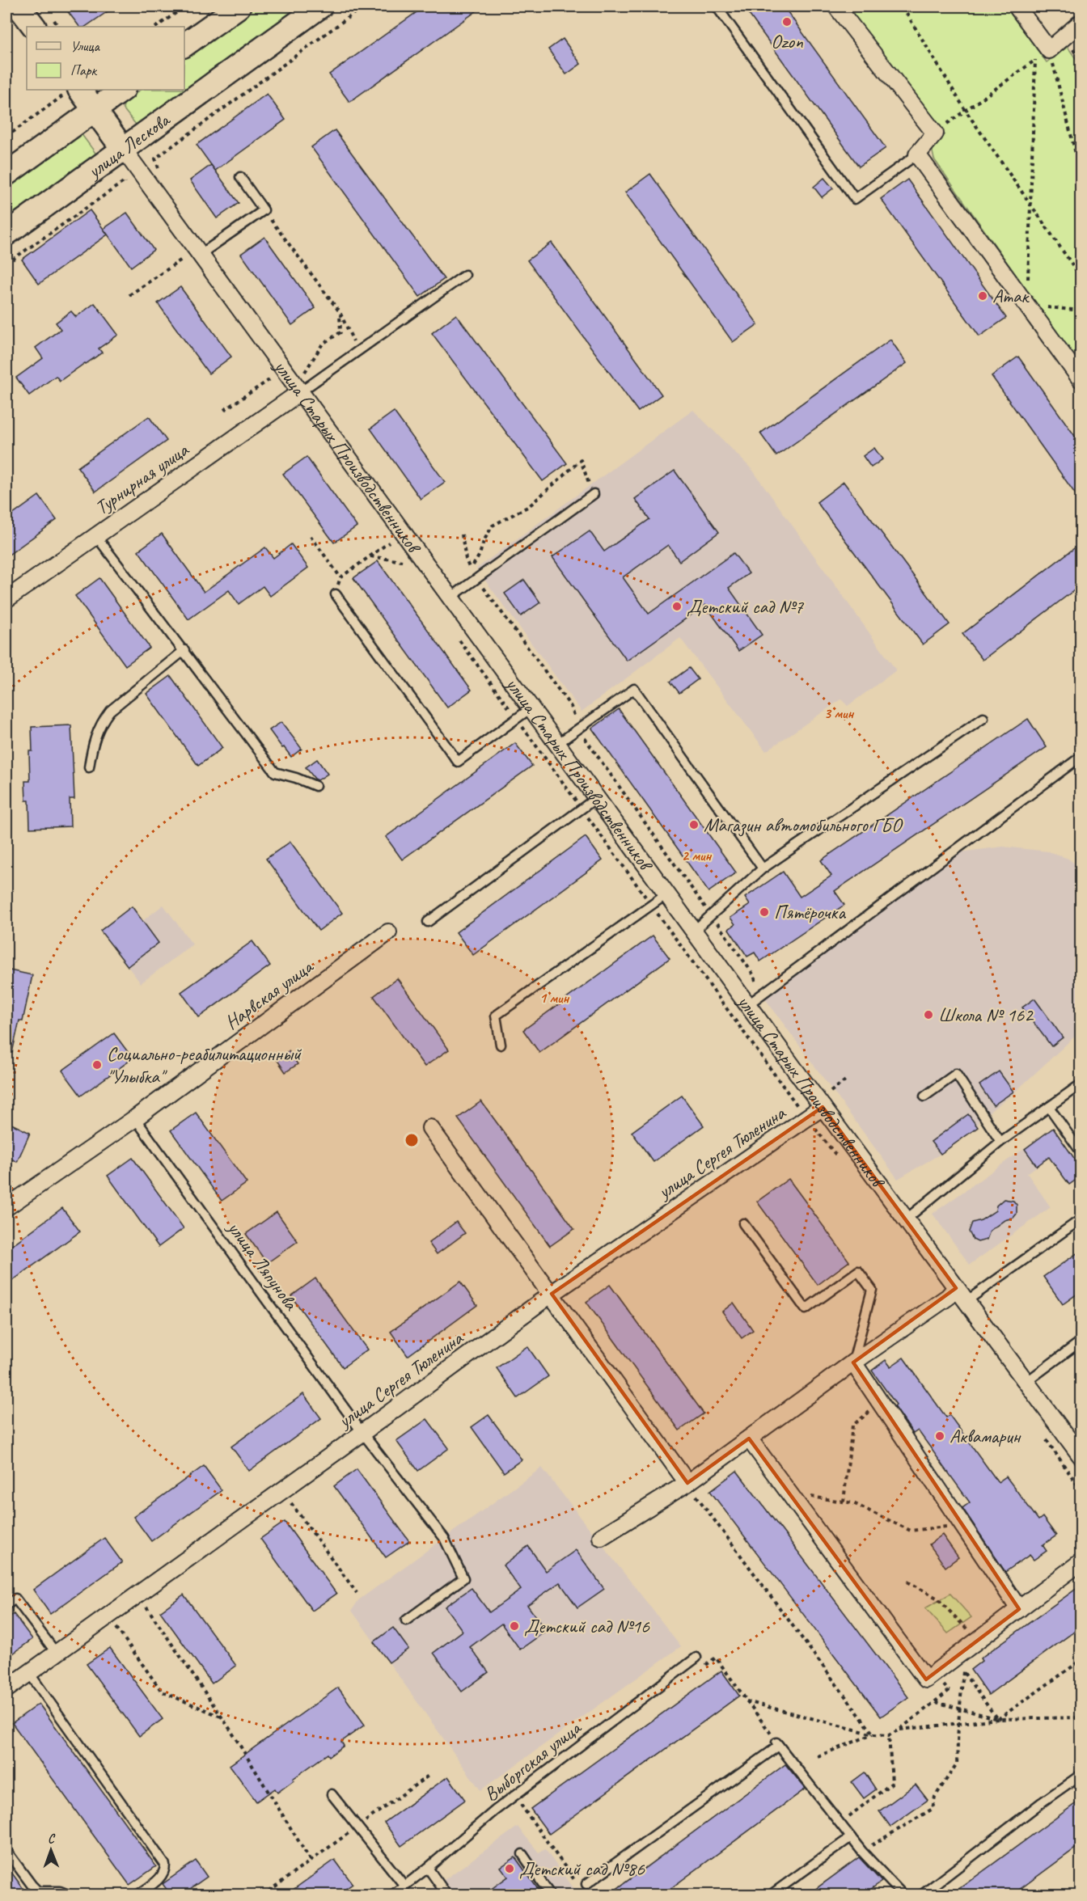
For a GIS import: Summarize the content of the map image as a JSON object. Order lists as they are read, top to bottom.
{
  "streets": {
    "main road": ["улица Лескова", "улица Старых Производственников"],
    "street": ["Турнирная улица", "Нарвская улица", "улица Сергея Тюленина"],
    "lane": ["улица Ляпунова", "Выборгская улица"]
  },
  "crossings": [
    ["улица Лескова", "улица Старых Производственников"],
    ["улица Старых Производственников", "Турнирная улица"],
    ["улица Старых Производственников", "улица Сергея Тюленина"],
    ["Нарвская улица", "улица Ляпунова"],
    ["улица Сергея Тюленина", "улица Ляпунова"]
  ],
  "places": [
    "Ozon",
    "Атак",
    "Детский сад №7",
    "Магазин автомобильного ГБО",
    "Пятёрочка",
    "Школа № 162",
    "Социально-реабилитационный \"Улыбка\"",
    "Аквамарин",
    "Детский сад №16",
    "Детский сад №86"
  ],
  "legend": ["Улица", "Парк"],
  "north": "top",
  "rings": ["3 мин", "2 мин", "1 мин"]
}
